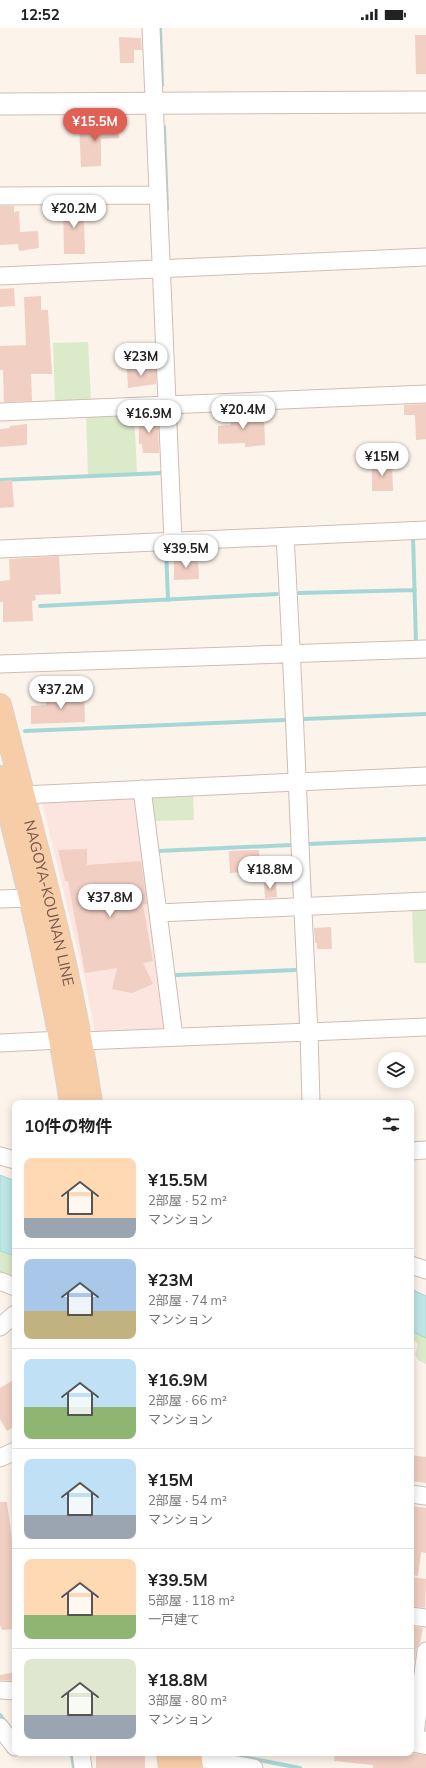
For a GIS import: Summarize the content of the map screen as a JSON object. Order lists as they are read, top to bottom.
{
  "streets": {
    "main road": ["NAGOYA-KOUNAN LINE"]
  },
  "page": {
    "status": "12:52",
    "price": [
      "¥15.5M",
      "¥20.2M",
      "¥23M",
      "¥20.4M",
      "¥16.9M",
      "¥15M",
      "¥39.5M",
      "¥37.2M",
      "¥18.8M",
      "¥37.8M"
    ],
    "heading": "10件の物件",
    "list": [
      {
        "name": "¥15.5M",
        "note": "2部屋 · 52 m² · マンション"
      },
      {
        "name": "¥23M",
        "note": "2部屋 · 74 m² · マンション"
      },
      {
        "name": "¥16.9M",
        "note": "2部屋 · 66 m² · マンション"
      },
      {
        "name": "¥15M",
        "note": "2部屋 · 54 m² · マンション"
      },
      {
        "name": "¥39.5M",
        "note": "5部屋 · 118 m² · 一戸建て"
      },
      {
        "name": "¥18.8M",
        "note": "3部屋 · 80 m² · マンション"
      }
    ]
  }
}
